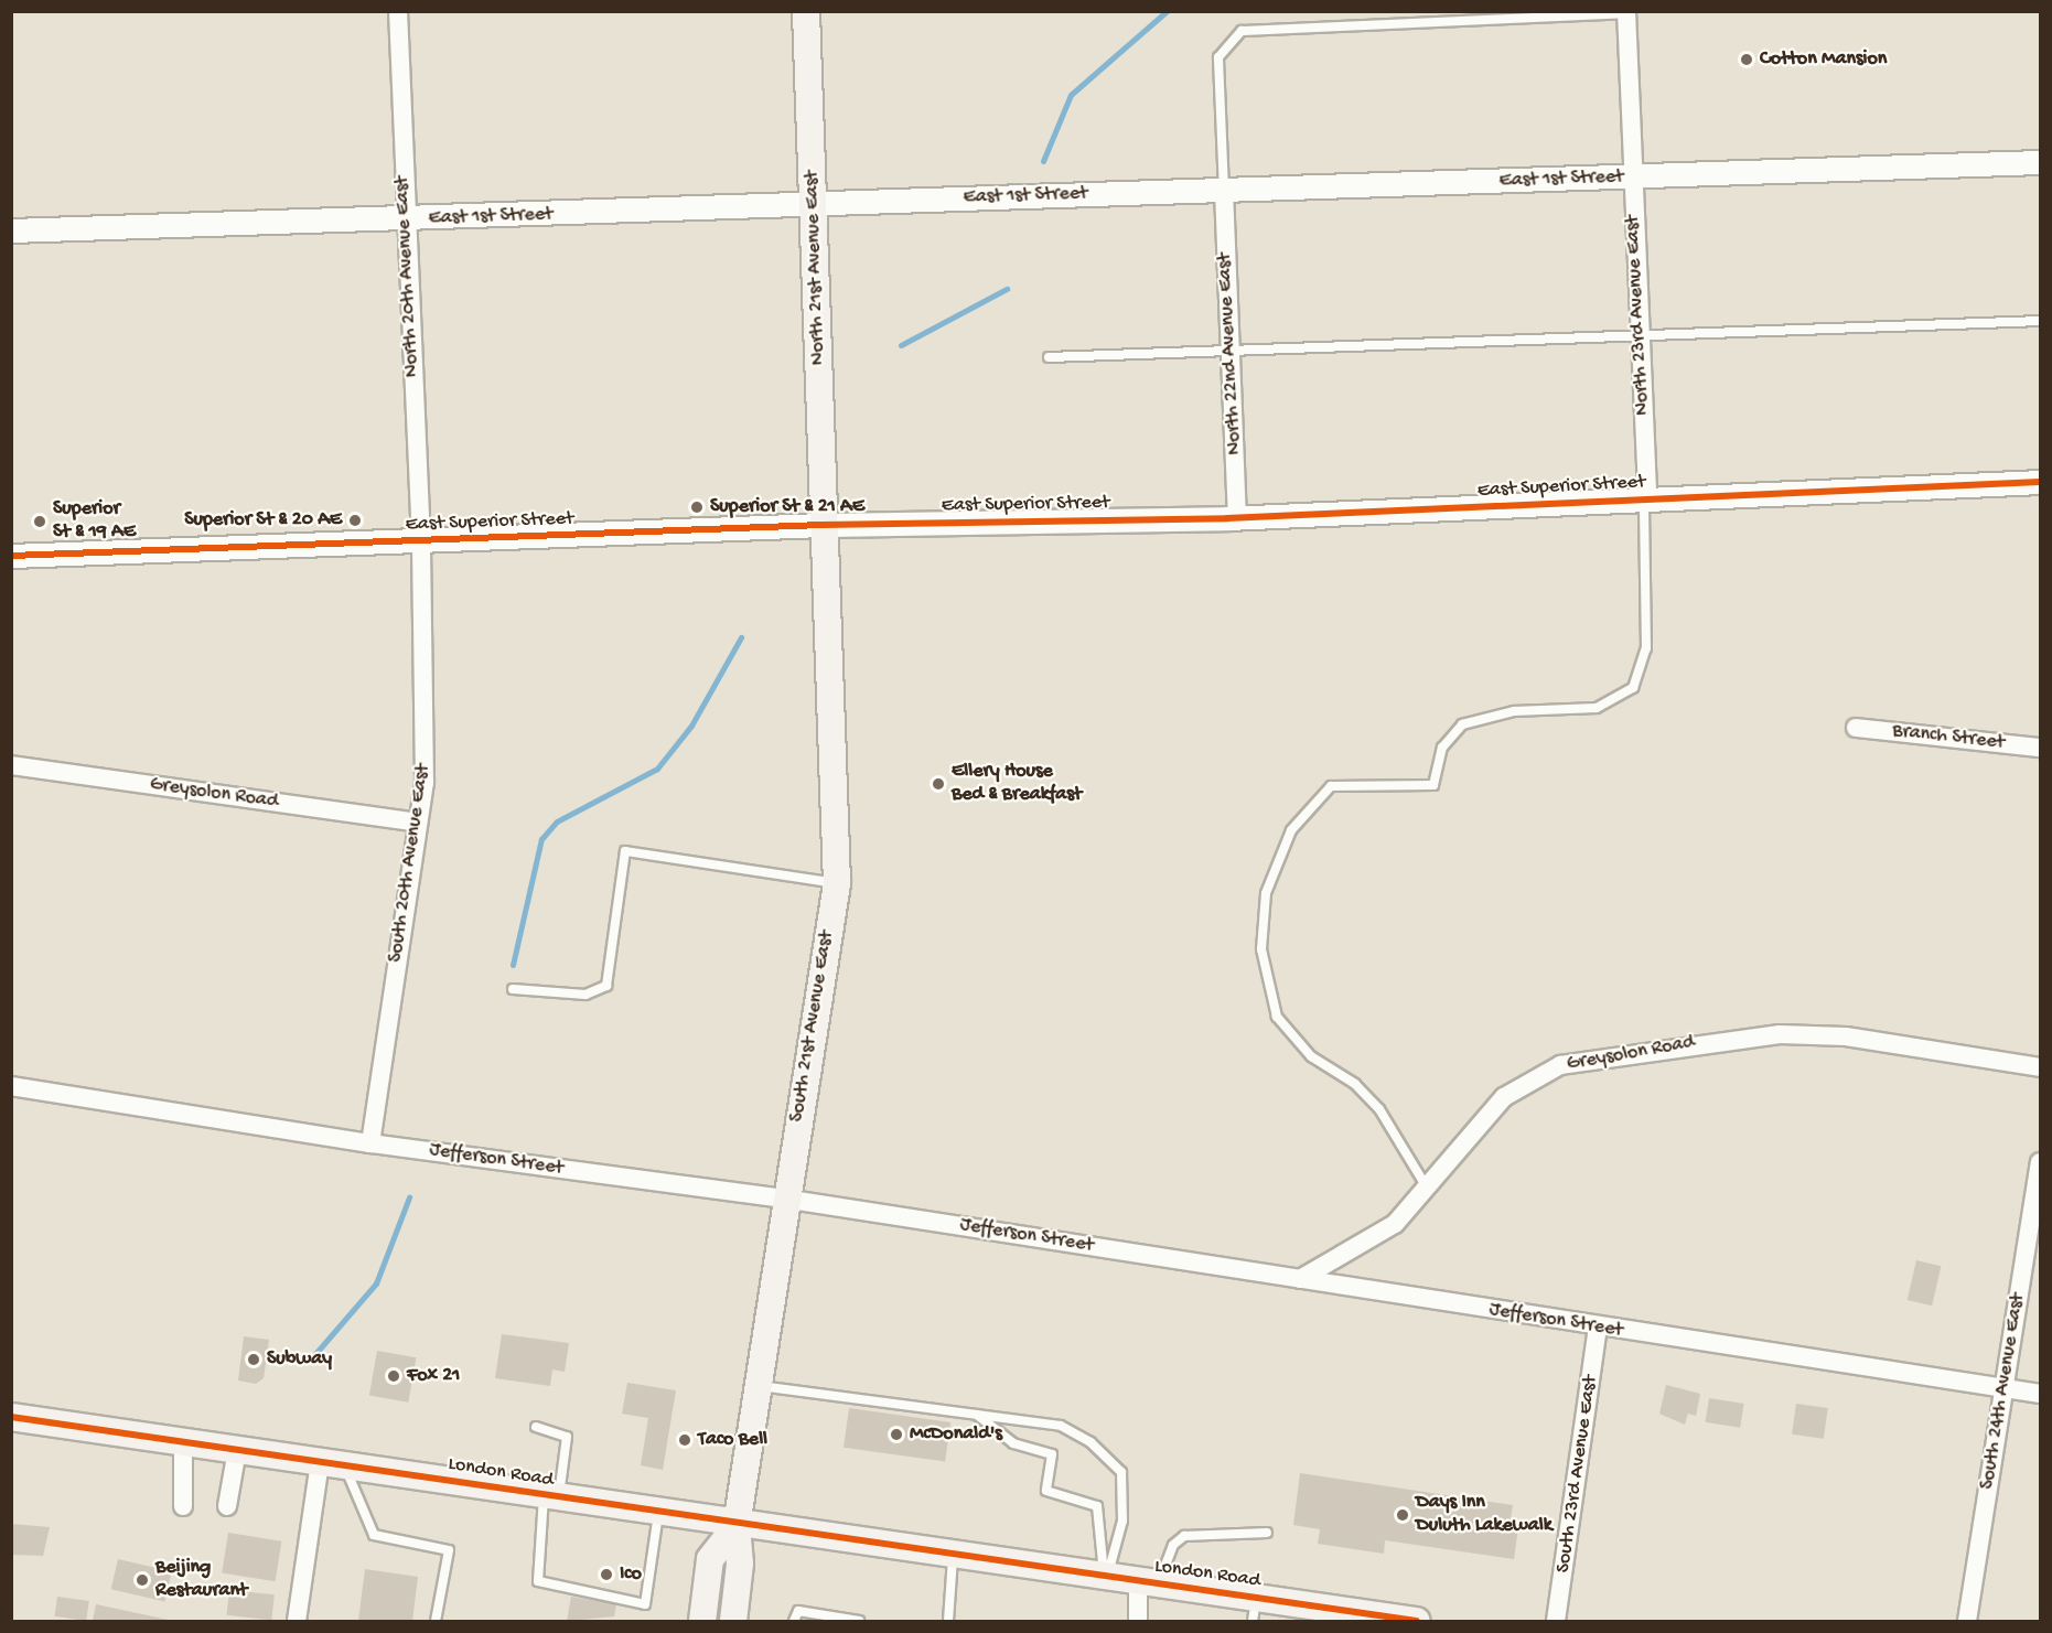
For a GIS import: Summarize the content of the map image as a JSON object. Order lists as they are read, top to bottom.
{
  "streets": {
    "main road": ["North 21st Avenue East", "South 21st Avenue East", "London Road"],
    "street": [
      "East 1st Street",
      "North 20th Avenue East",
      "North 23rd Avenue East",
      "North 22nd Avenue East",
      "East Superior Street",
      "Branch Street",
      "Greysolon Road",
      "South 20th Avenue East",
      "Jefferson Street",
      "South 24th Avenue East",
      "South 23rd Avenue East"
    ]
  },
  "crossings": [
    ["East 1st Street", "North 21st Avenue East"],
    ["East 1st Street", "North 20th Avenue East"],
    ["East 1st Street", "North 23rd Avenue East"],
    ["East 1st Street", "North 22nd Avenue East"],
    ["North 21st Avenue East", "East Superior Street"],
    ["North 21st Avenue East", "South 21st Avenue East"],
    ["North 20th Avenue East", "East Superior Street"],
    ["North 20th Avenue East", "South 20th Avenue East"],
    ["North 23rd Avenue East", "East Superior Street"],
    ["North 22nd Avenue East", "East Superior Street"],
    ["East Superior Street", "South 20th Avenue East"],
    ["East Superior Street", "South 21st Avenue East"],
    ["Greysolon Road", "South 20th Avenue East"],
    ["Greysolon Road", "Jefferson Street"],
    ["South 20th Avenue East", "Jefferson Street"],
    ["South 21st Avenue East", "Jefferson Street"],
    ["South 21st Avenue East", "London Road"],
    ["Jefferson Street", "South 24th Avenue East"],
    ["Jefferson Street", "South 23rd Avenue East"]
  ],
  "places": [
    "Cotton Mansion",
    "Superior St & 21 AE",
    "Superior St & 20 AE",
    "Superior St & 19 AE",
    "Ellery House Bed & Breakfast",
    "Subway",
    "Fox 21",
    "McDonald's",
    "Taco Bell",
    "Days Inn Duluth Lakewalk",
    "Ico",
    "Beijing Restaurant"
  ]
}
